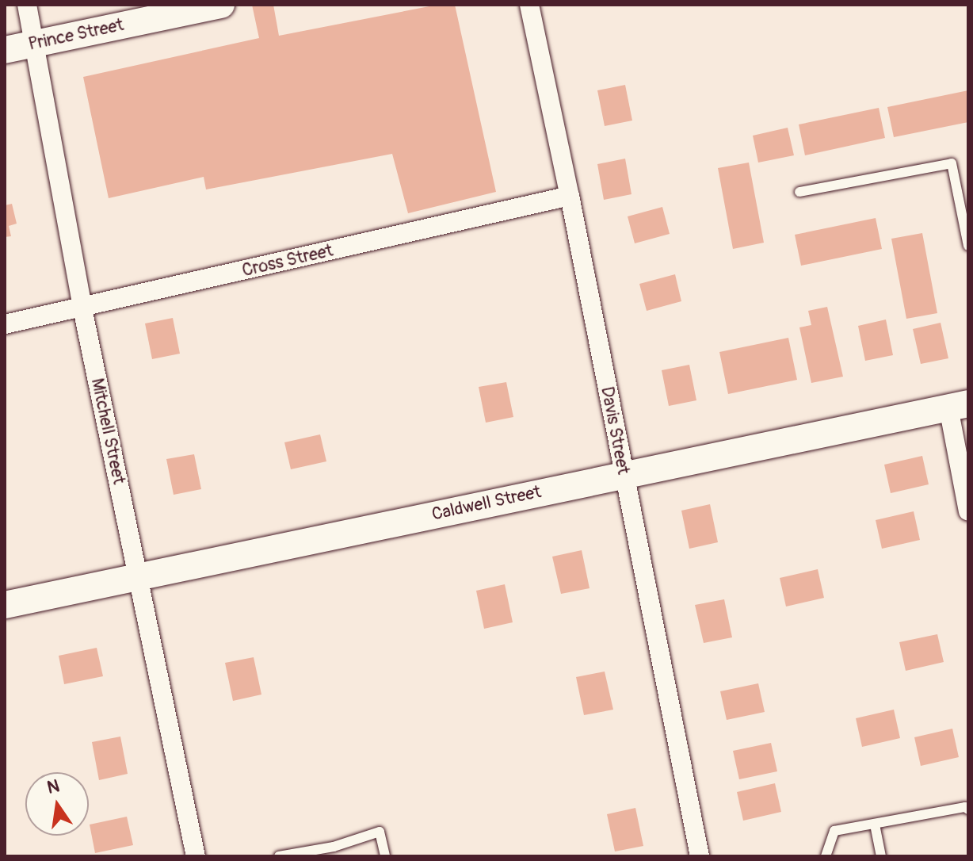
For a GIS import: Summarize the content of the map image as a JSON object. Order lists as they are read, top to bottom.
{
  "streets": {
    "main road": ["Prince Street", "Caldwell Street"],
    "street": ["Cross Street", "Davis Street", "Mitchell Street"]
  },
  "crossings": [
    ["Prince Street", "Mitchell Street"],
    ["Cross Street", "Davis Street"],
    ["Cross Street", "Mitchell Street"],
    ["Davis Street", "Caldwell Street"],
    ["Mitchell Street", "Caldwell Street"]
  ],
  "north": "top"
}
